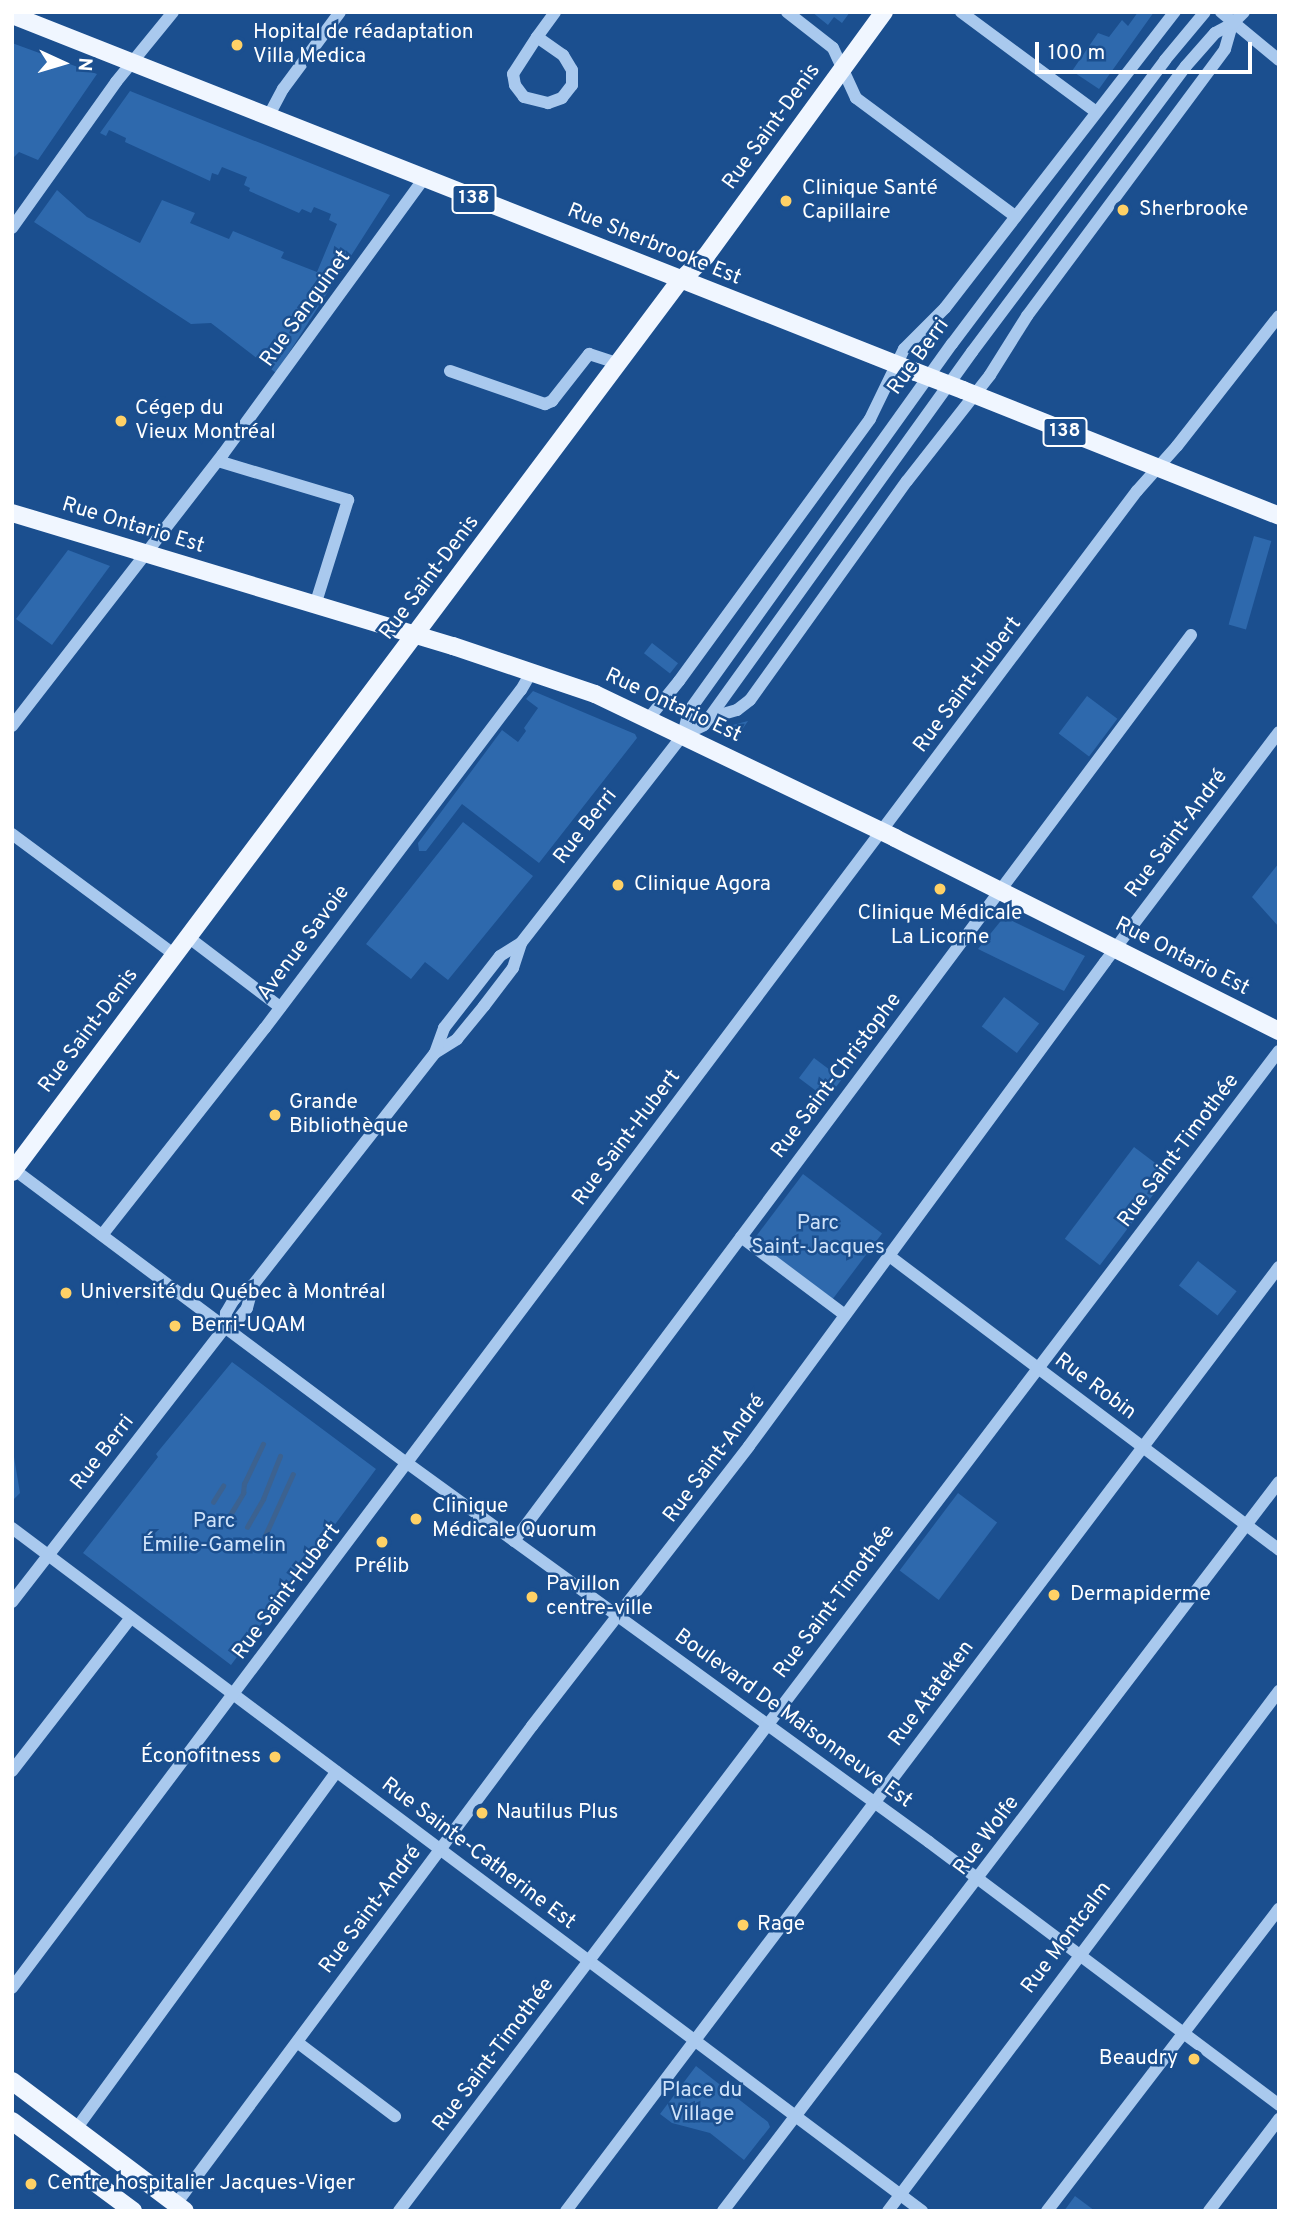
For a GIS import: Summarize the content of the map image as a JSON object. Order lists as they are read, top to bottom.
{
  "streets": {
    "main road": [
      "Rue Saint-Denis",
      "138",
      "Rue Sherbrooke Est",
      "Rue Ontario Est"
    ],
    "street": [
      "Rue Sanguinet",
      "Rue Berri",
      "Rue Saint-Hubert",
      "Rue Saint-André",
      "Avenue Savoie",
      "Rue Saint-Christophe",
      "Rue Saint-Timothée",
      "Rue Robin",
      "Rue Atateken",
      "Boulevard De Maisonneuve Est",
      "Rue Wolfe",
      "Rue Sainte-Catherine Est",
      "Rue Montcalm"
    ]
  },
  "crossings": [
    ["Rue Saint-Denis", "Rue Sherbrooke Est"],
    ["Rue Saint-Denis", "Rue Ontario Est"],
    ["Rue Saint-Denis", "Boulevard De Maisonneuve Est"],
    ["Rue Sherbrooke Est", "Rue Sanguinet"],
    ["Rue Sherbrooke Est", "Rue Berri"],
    ["Rue Sherbrooke Est", "Rue Saint-Hubert"],
    ["Rue Sanguinet", "Rue Ontario Est"],
    ["Rue Berri", "Rue Ontario Est"],
    ["Rue Berri", "Boulevard De Maisonneuve Est"],
    ["Rue Berri", "Rue Sainte-Catherine Est"],
    ["Rue Ontario Est", "Rue Saint-Hubert"],
    ["Rue Ontario Est", "Rue Saint-André"],
    ["Rue Ontario Est", "Avenue Savoie"],
    ["Rue Ontario Est", "Rue Saint-Christophe"],
    ["Rue Saint-Hubert", "Boulevard De Maisonneuve Est"],
    ["Rue Saint-Hubert", "Rue Sainte-Catherine Est"],
    ["Rue Saint-André", "Rue Robin"],
    ["Rue Saint-André", "Boulevard De Maisonneuve Est"],
    ["Rue Saint-André", "Rue Sainte-Catherine Est"],
    ["Avenue Savoie", "Boulevard De Maisonneuve Est"],
    ["Rue Saint-Christophe", "Boulevard De Maisonneuve Est"],
    ["Rue Saint-Timothée", "Rue Robin"],
    ["Rue Saint-Timothée", "Boulevard De Maisonneuve Est"],
    ["Rue Saint-Timothée", "Rue Sainte-Catherine Est"],
    ["Rue Robin", "Rue Atateken"],
    ["Rue Robin", "Rue Wolfe"],
    ["Rue Atateken", "Boulevard De Maisonneuve Est"],
    ["Rue Atateken", "Rue Sainte-Catherine Est"],
    ["Boulevard De Maisonneuve Est", "Rue Wolfe"],
    ["Boulevard De Maisonneuve Est", "Rue Montcalm"],
    ["Rue Wolfe", "Rue Sainte-Catherine Est"],
    ["Rue Sainte-Catherine Est", "Rue Montcalm"]
  ],
  "parks": ["Parc Saint-Jacques", "Parc Émilie-Gamelin", "Place du Village"],
  "places": [
    "Hopital de réadaptation Villa Medica",
    "Clinique Santé Capillaire",
    "Sherbrooke",
    "Cégep du Vieux Montréal",
    "Clinique Agora",
    "Clinique Médicale La Licorne",
    "Grande Bibliothèque",
    "Université du Québec à Montréal",
    "Berri-UQAM",
    "Clinique Médicale Quorum",
    "Prélib",
    "Dermapiderme",
    "Pavillon centre-ville",
    "Éconofitness",
    "Nautilus Plus",
    "Rage",
    "Beaudry",
    "Centre hospitalier Jacques-Viger"
  ],
  "scale_bar": "100 m",
  "north": "right"
}
